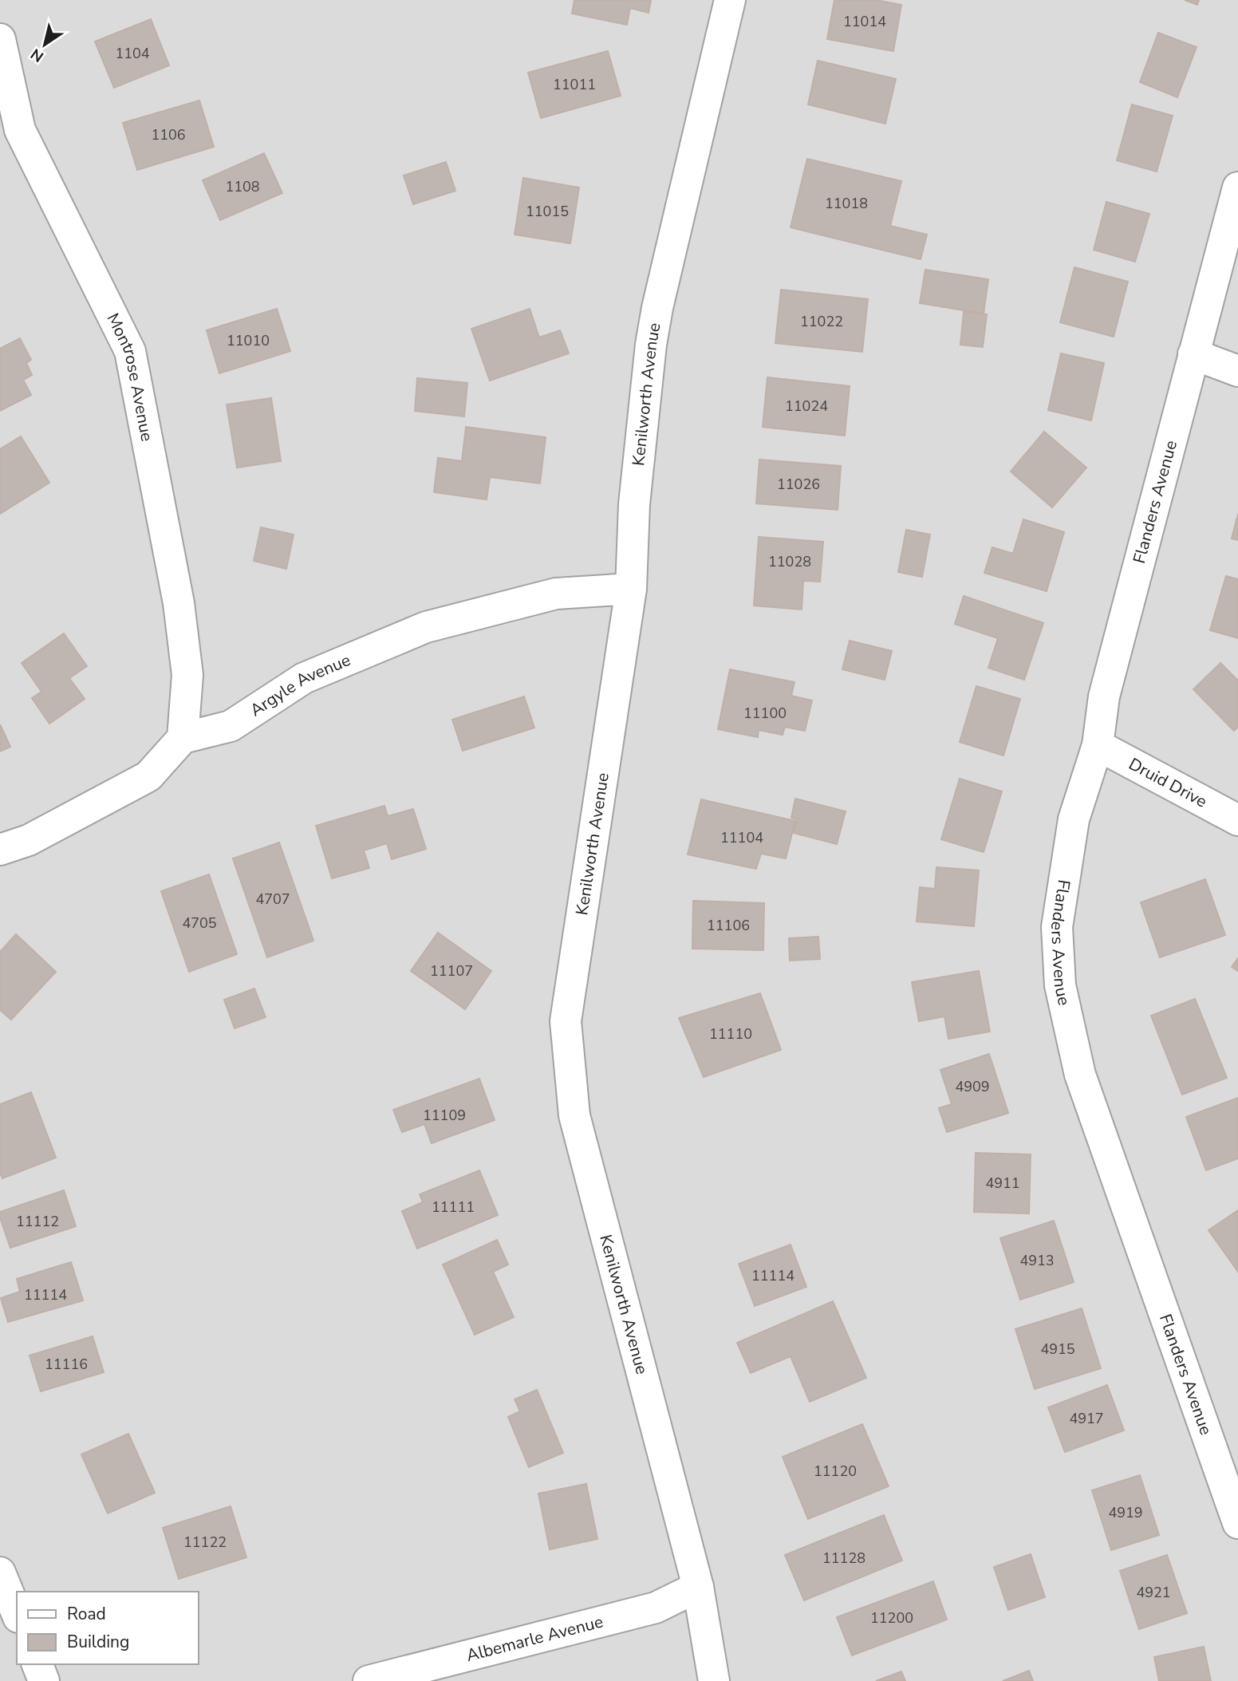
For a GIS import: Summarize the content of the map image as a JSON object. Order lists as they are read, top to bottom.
{
  "streets": {
    "street": [
      "Montrose Avenue",
      "Kenilworth Avenue",
      "Flanders Avenue",
      "Argyle Avenue",
      "Druid Drive",
      "Albemarle Avenue"
    ]
  },
  "crossings": [
    ["Montrose Avenue", "Argyle Avenue"],
    ["Kenilworth Avenue", "Argyle Avenue"],
    ["Kenilworth Avenue", "Albemarle Avenue"],
    ["Flanders Avenue", "Druid Drive"]
  ],
  "house_numbers": [
    "11014",
    "1104",
    "11011",
    "1106",
    "1108",
    "11018",
    "11015",
    "11022",
    "11010",
    "11024",
    "11026",
    "11028",
    "11100",
    "11104",
    "4707",
    "4705",
    "11106",
    "11107",
    "11110",
    "4909",
    "11109",
    "4911",
    "11111",
    "11112",
    "4913",
    "11114",
    "11114",
    "4915",
    "11116",
    "4917",
    "11120",
    "4919",
    "11122",
    "11128",
    "4921",
    "11200"
  ],
  "legend": ["Road", "Building"],
  "north": "bottom left"
}
